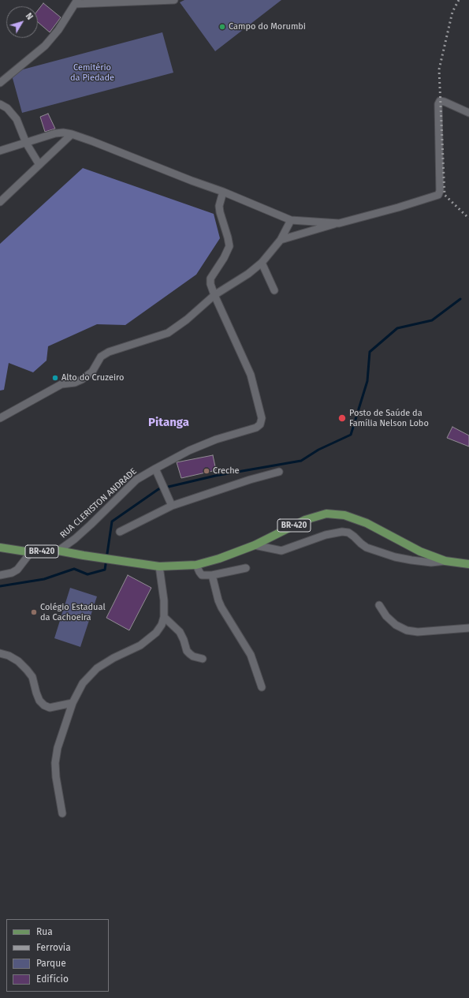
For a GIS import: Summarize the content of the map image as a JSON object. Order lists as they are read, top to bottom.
{
  "streets": {
    "main road": ["BR-420"],
    "street": ["RUA CLERISTON ANDRADE"]
  },
  "crossings": [
    ["RUA CLERISTON ANDRADE", "BR-420"]
  ],
  "districts": ["Pitanga"],
  "parks": ["Cemitério da Piedade"],
  "places": [
    "Campo do Morumbi",
    "Alto do Cruzeiro",
    "Posto de Saúde da Família Nelson Lobo",
    "Creche",
    "Colégio Estadual da Cachoeira"
  ],
  "legend": [
    "Rua",
    "Ferrovia",
    "Parque",
    "Edifício"
  ],
  "north": "top right"
}
